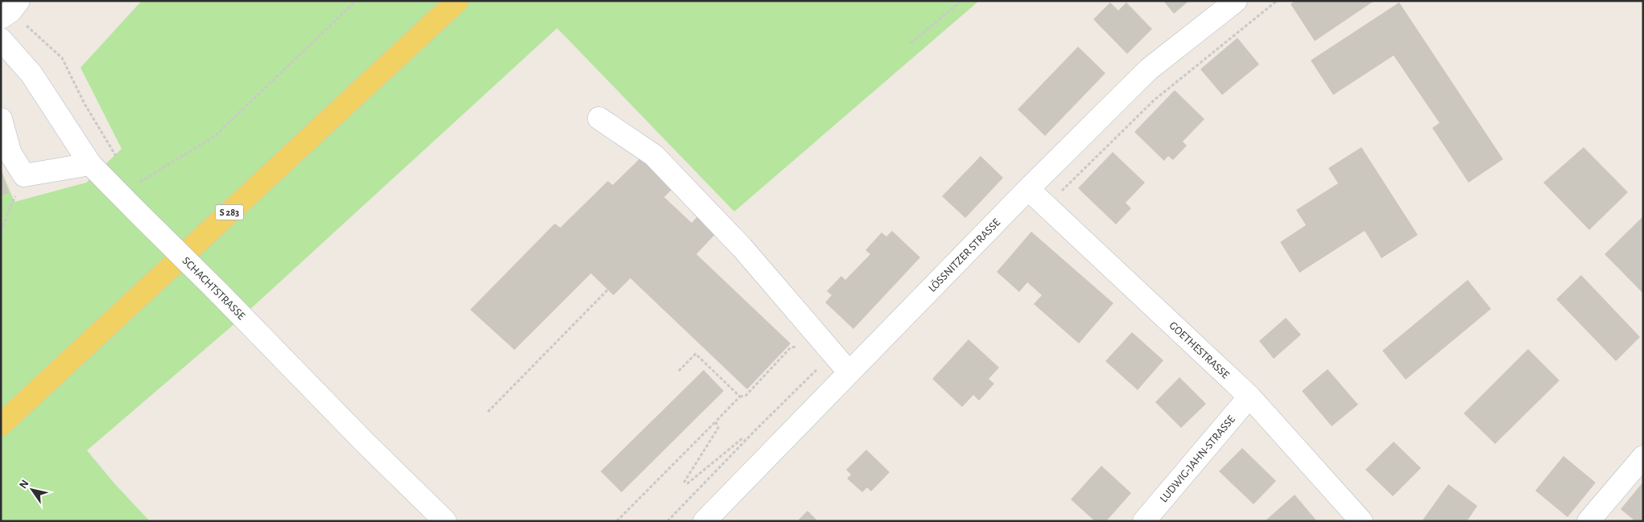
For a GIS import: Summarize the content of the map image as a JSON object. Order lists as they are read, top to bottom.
{
  "streets": {
    "main road": ["S 283"],
    "street": [
      "LÖSSNITZER STRASSE",
      "SCHACHTSTRASSE",
      "GOETHESTRASSE",
      "LUDWIG-JAHN-STRASSE"
    ]
  },
  "crossings": [
    ["LÖSSNITZER STRASSE", "GOETHESTRASSE"],
    ["GOETHESTRASSE", "LUDWIG-JAHN-STRASSE"]
  ],
  "north": "top left"
}
